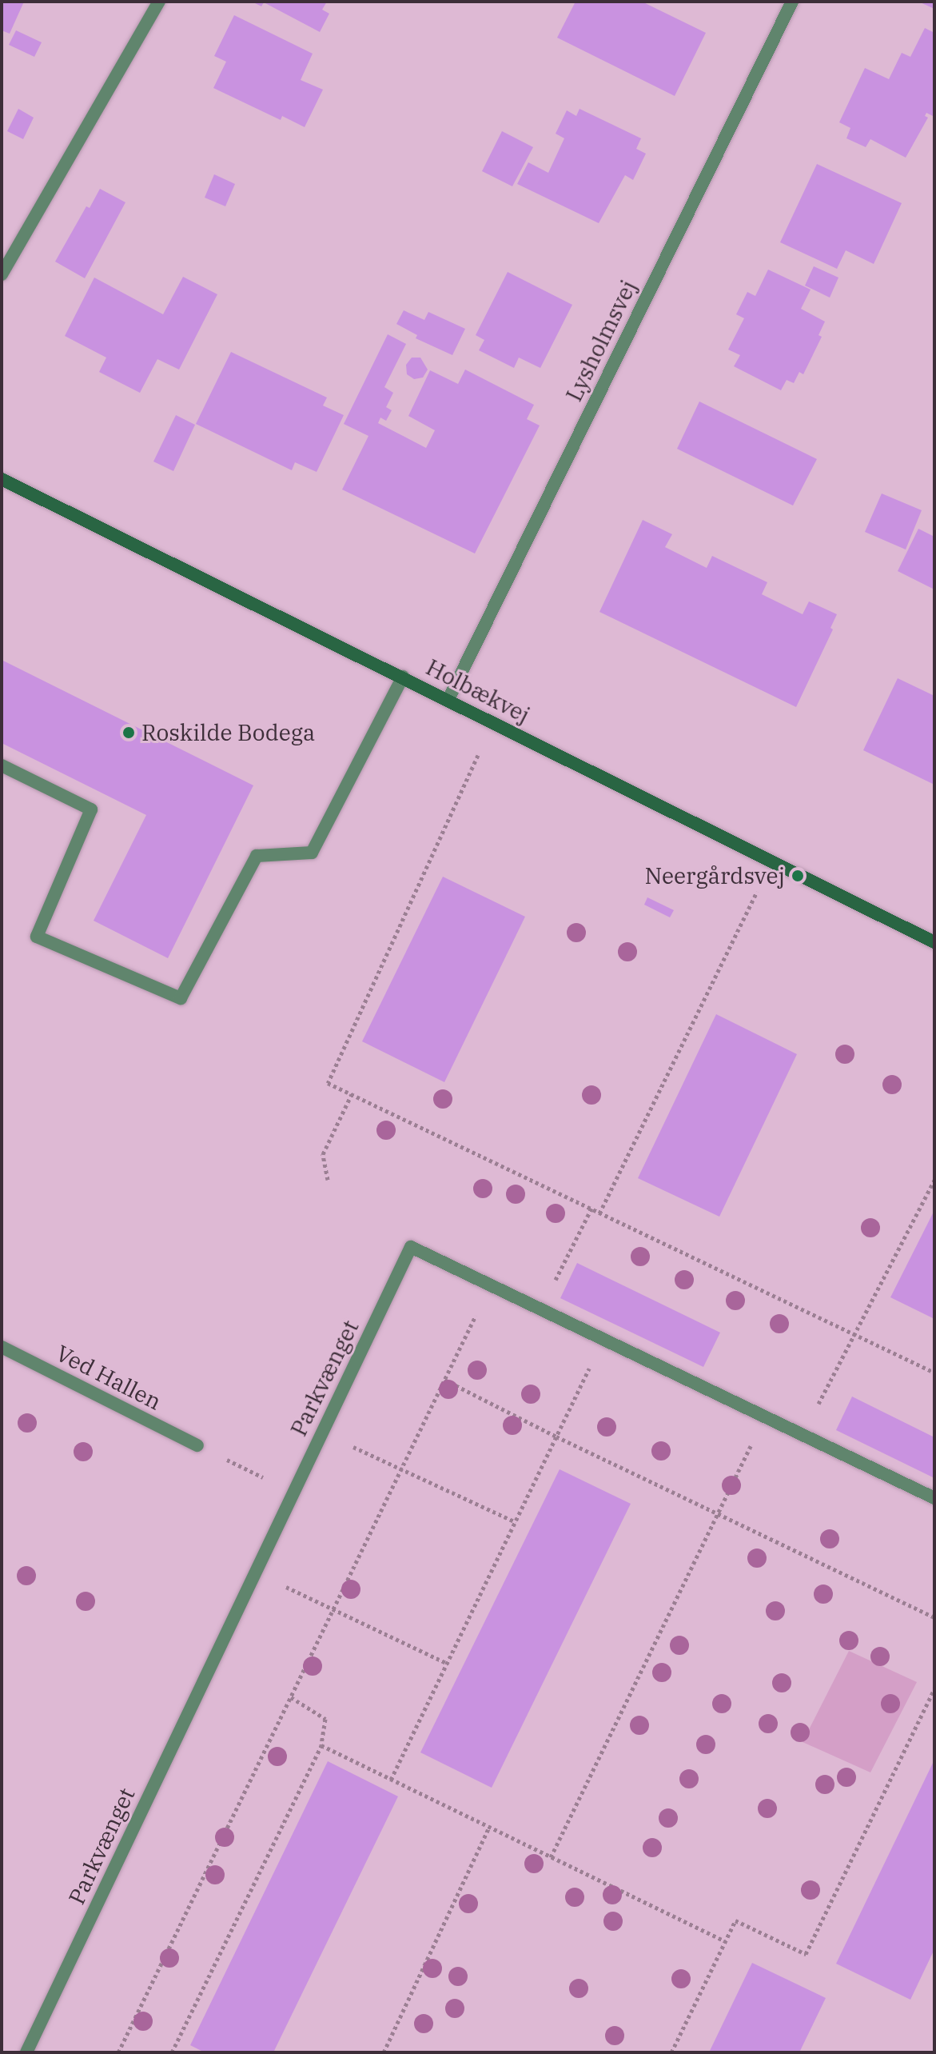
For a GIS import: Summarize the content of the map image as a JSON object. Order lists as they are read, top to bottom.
{
  "streets": {
    "street": [
      "Lysholmsvej",
      "Holbækvej",
      "Ved Hallen",
      "Parkvænget"
    ]
  },
  "crossings": [
    ["Lysholmsvej", "Holbækvej"]
  ],
  "places": ["Roskilde Bodega", "Neergårdsvej"]
}
